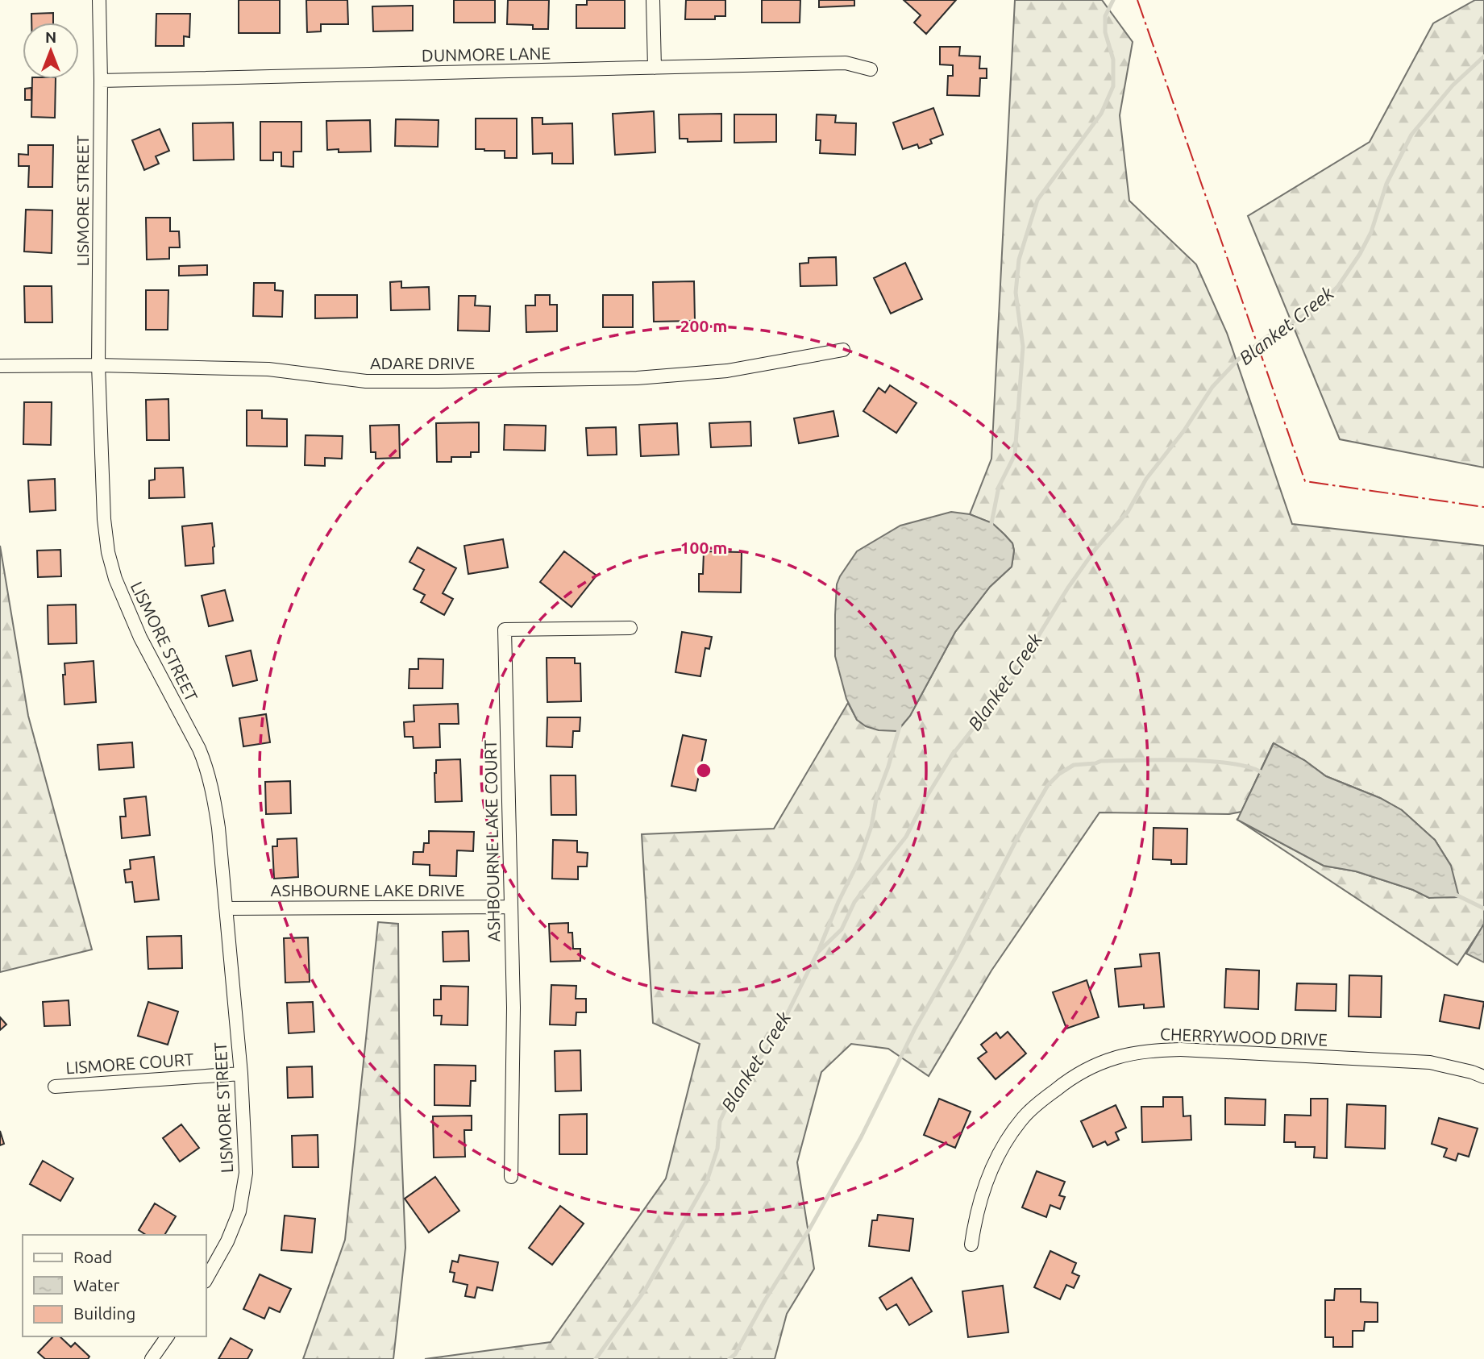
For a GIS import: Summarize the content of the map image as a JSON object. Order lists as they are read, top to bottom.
{
  "streets": {
    "street": [
      "DUNMORE LANE",
      "LISMORE STREET",
      "ADARE DRIVE",
      "ASHBOURNE LAKE COURT",
      "ASHBOURNE LAKE DRIVE",
      "CHERRYWOOD DRIVE",
      "LISMORE COURT"
    ]
  },
  "crossings": [
    ["DUNMORE LANE", "LISMORE STREET"],
    ["LISMORE STREET", "ADARE DRIVE"],
    ["LISMORE STREET", "ASHBOURNE LAKE DRIVE"],
    ["LISMORE STREET", "LISMORE COURT"],
    ["ASHBOURNE LAKE COURT", "ASHBOURNE LAKE DRIVE"]
  ],
  "water": ["Blanket Creek"],
  "legend": ["Road", "Water", "Building"],
  "north": "top",
  "rings": ["200 m", "100 m"]
}
